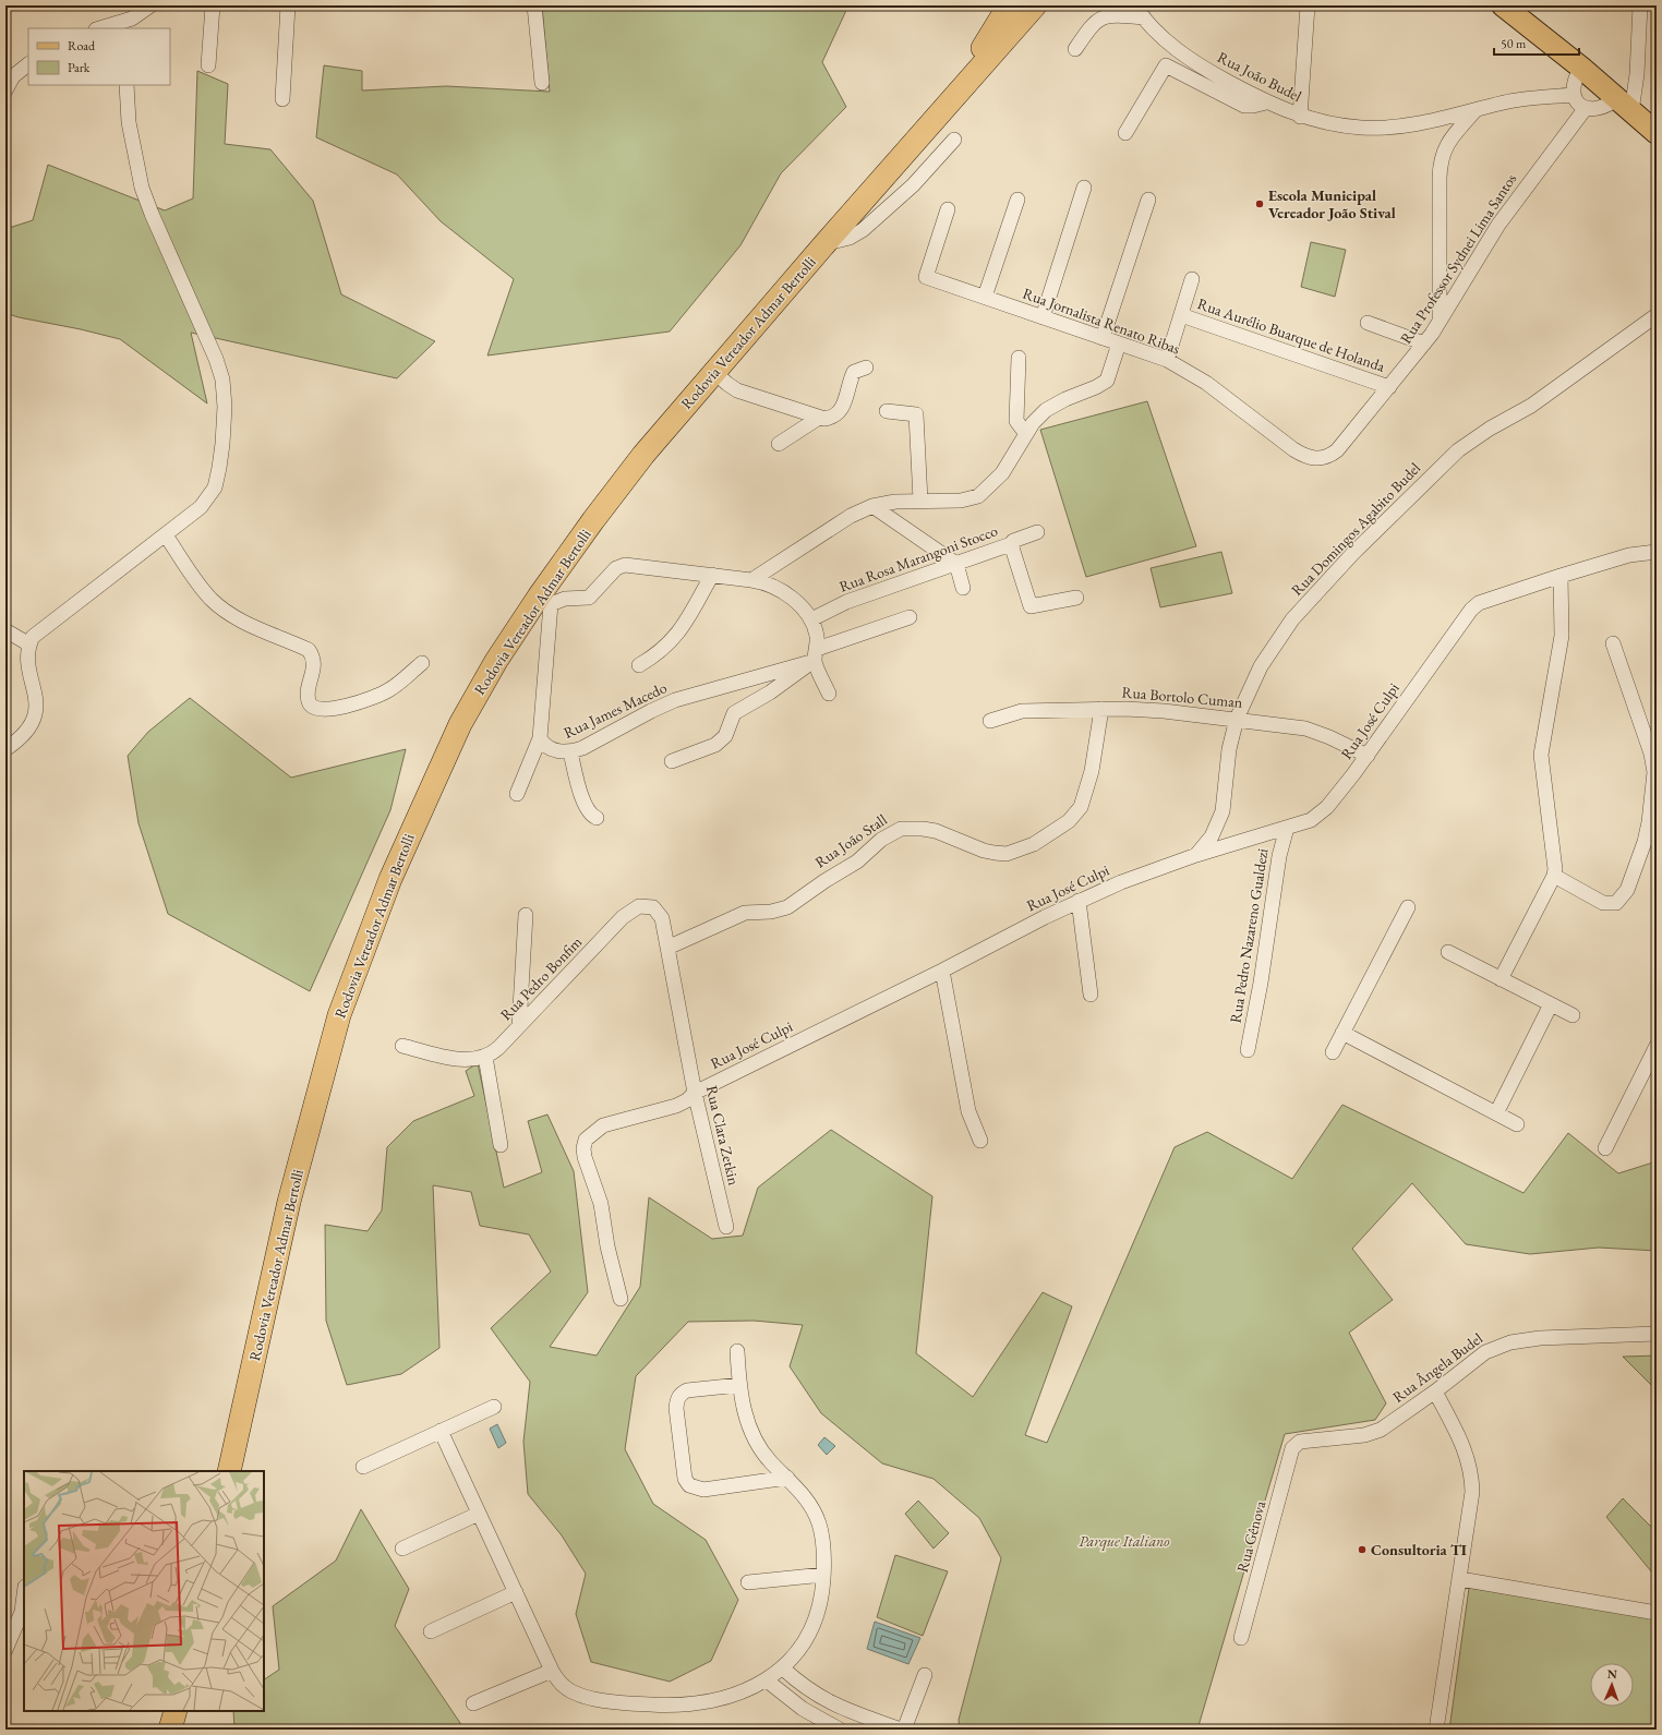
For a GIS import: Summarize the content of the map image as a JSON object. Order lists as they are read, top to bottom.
{
  "streets": {
    "highway": ["Rodovia Vereador Admar Bertolli"],
    "street": [
      "Rua João Budel",
      "Rua Professor Sydnei Lima Santos",
      "Rua Jornalista Renato Ribas",
      "Rua Aurélio Buarque de Holanda",
      "Rua Domingos Agabito Budel",
      "Rua Rosa Marangoni Stocco",
      "Rua Bortolo Cuman",
      "Rua James Macedo",
      "Rua José Culpi",
      "Rua João Stall",
      "Rua Pedro Nazareno Gualdezi",
      "Rua Pedro Bonfim",
      "Rua Clara Zetkin",
      "Rua Ângela Budel",
      "Rua Gênova"
    ]
  },
  "crossings": [
    ["Rua Professor Sydnei Lima Santos", "Rua Jornalista Renato Ribas"],
    ["Rua Professor Sydnei Lima Santos", "Rua Aurélio Buarque de Holanda"],
    ["Rodovia Vereador Admar Bertolli", "Rua James Macedo"],
    ["Rua Domingos Agabito Budel", "Rua Bortolo Cuman"],
    ["Rua Domingos Agabito Budel", "Rua José Culpi"],
    ["Rua Bortolo Cuman", "Rua José Culpi"],
    ["Rua Bortolo Cuman", "Rua João Stall"],
    ["Rua José Culpi", "Rua Pedro Nazareno Gualdezi"],
    ["Rua José Culpi", "Rua Clara Zetkin"],
    ["Rua João Stall", "Rua Pedro Bonfim"],
    ["Rua João Stall", "Rua Clara Zetkin"],
    ["Rua Pedro Bonfim", "Rua Clara Zetkin"],
    ["Rua Ângela Budel", "Rua Gênova"]
  ],
  "parks": ["Parque Italiano"],
  "places": ["Escola Municipal Vereador João Stival", "Consultoria TI"],
  "legend": ["Road", "Park"],
  "scale_bar": "50 m",
  "north": "top"
}
